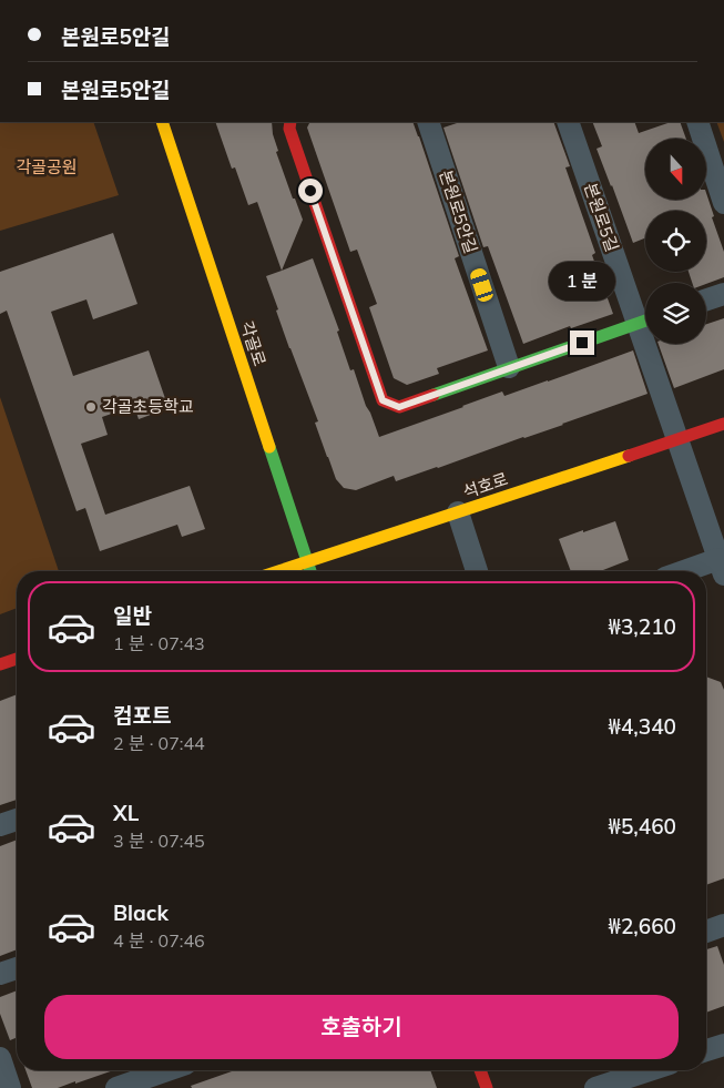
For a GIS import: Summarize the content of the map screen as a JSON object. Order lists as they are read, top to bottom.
{
  "streets": {
    "main road": ["각골로", "석호로"],
    "street": ["본원로5안길", "본원로5길"]
  },
  "crossings": [
    ["본원로5길", "석호로"],
    ["각골로", "석호로"]
  ],
  "parks": ["각골공원"],
  "places": ["각골초등학교"],
  "north": "bottom",
  "page": {
    "banner": ["본원로5안길", "본원로5안길"],
    "bubble": "1 분",
    "list": [
      {
        "name": "일반",
        "note": "1 분 · 07:43",
        "value": "₩3,210"
      },
      {
        "name": "컴포트",
        "note": "2 분 · 07:44",
        "value": "₩4,340"
      },
      {
        "name": "XL",
        "note": "3 분 · 07:45",
        "value": "₩5,460"
      },
      {
        "name": "Black",
        "note": "4 분 · 07:46",
        "value": "₩2,660"
      }
    ],
    "buttons": "호출하기"
  }
}
